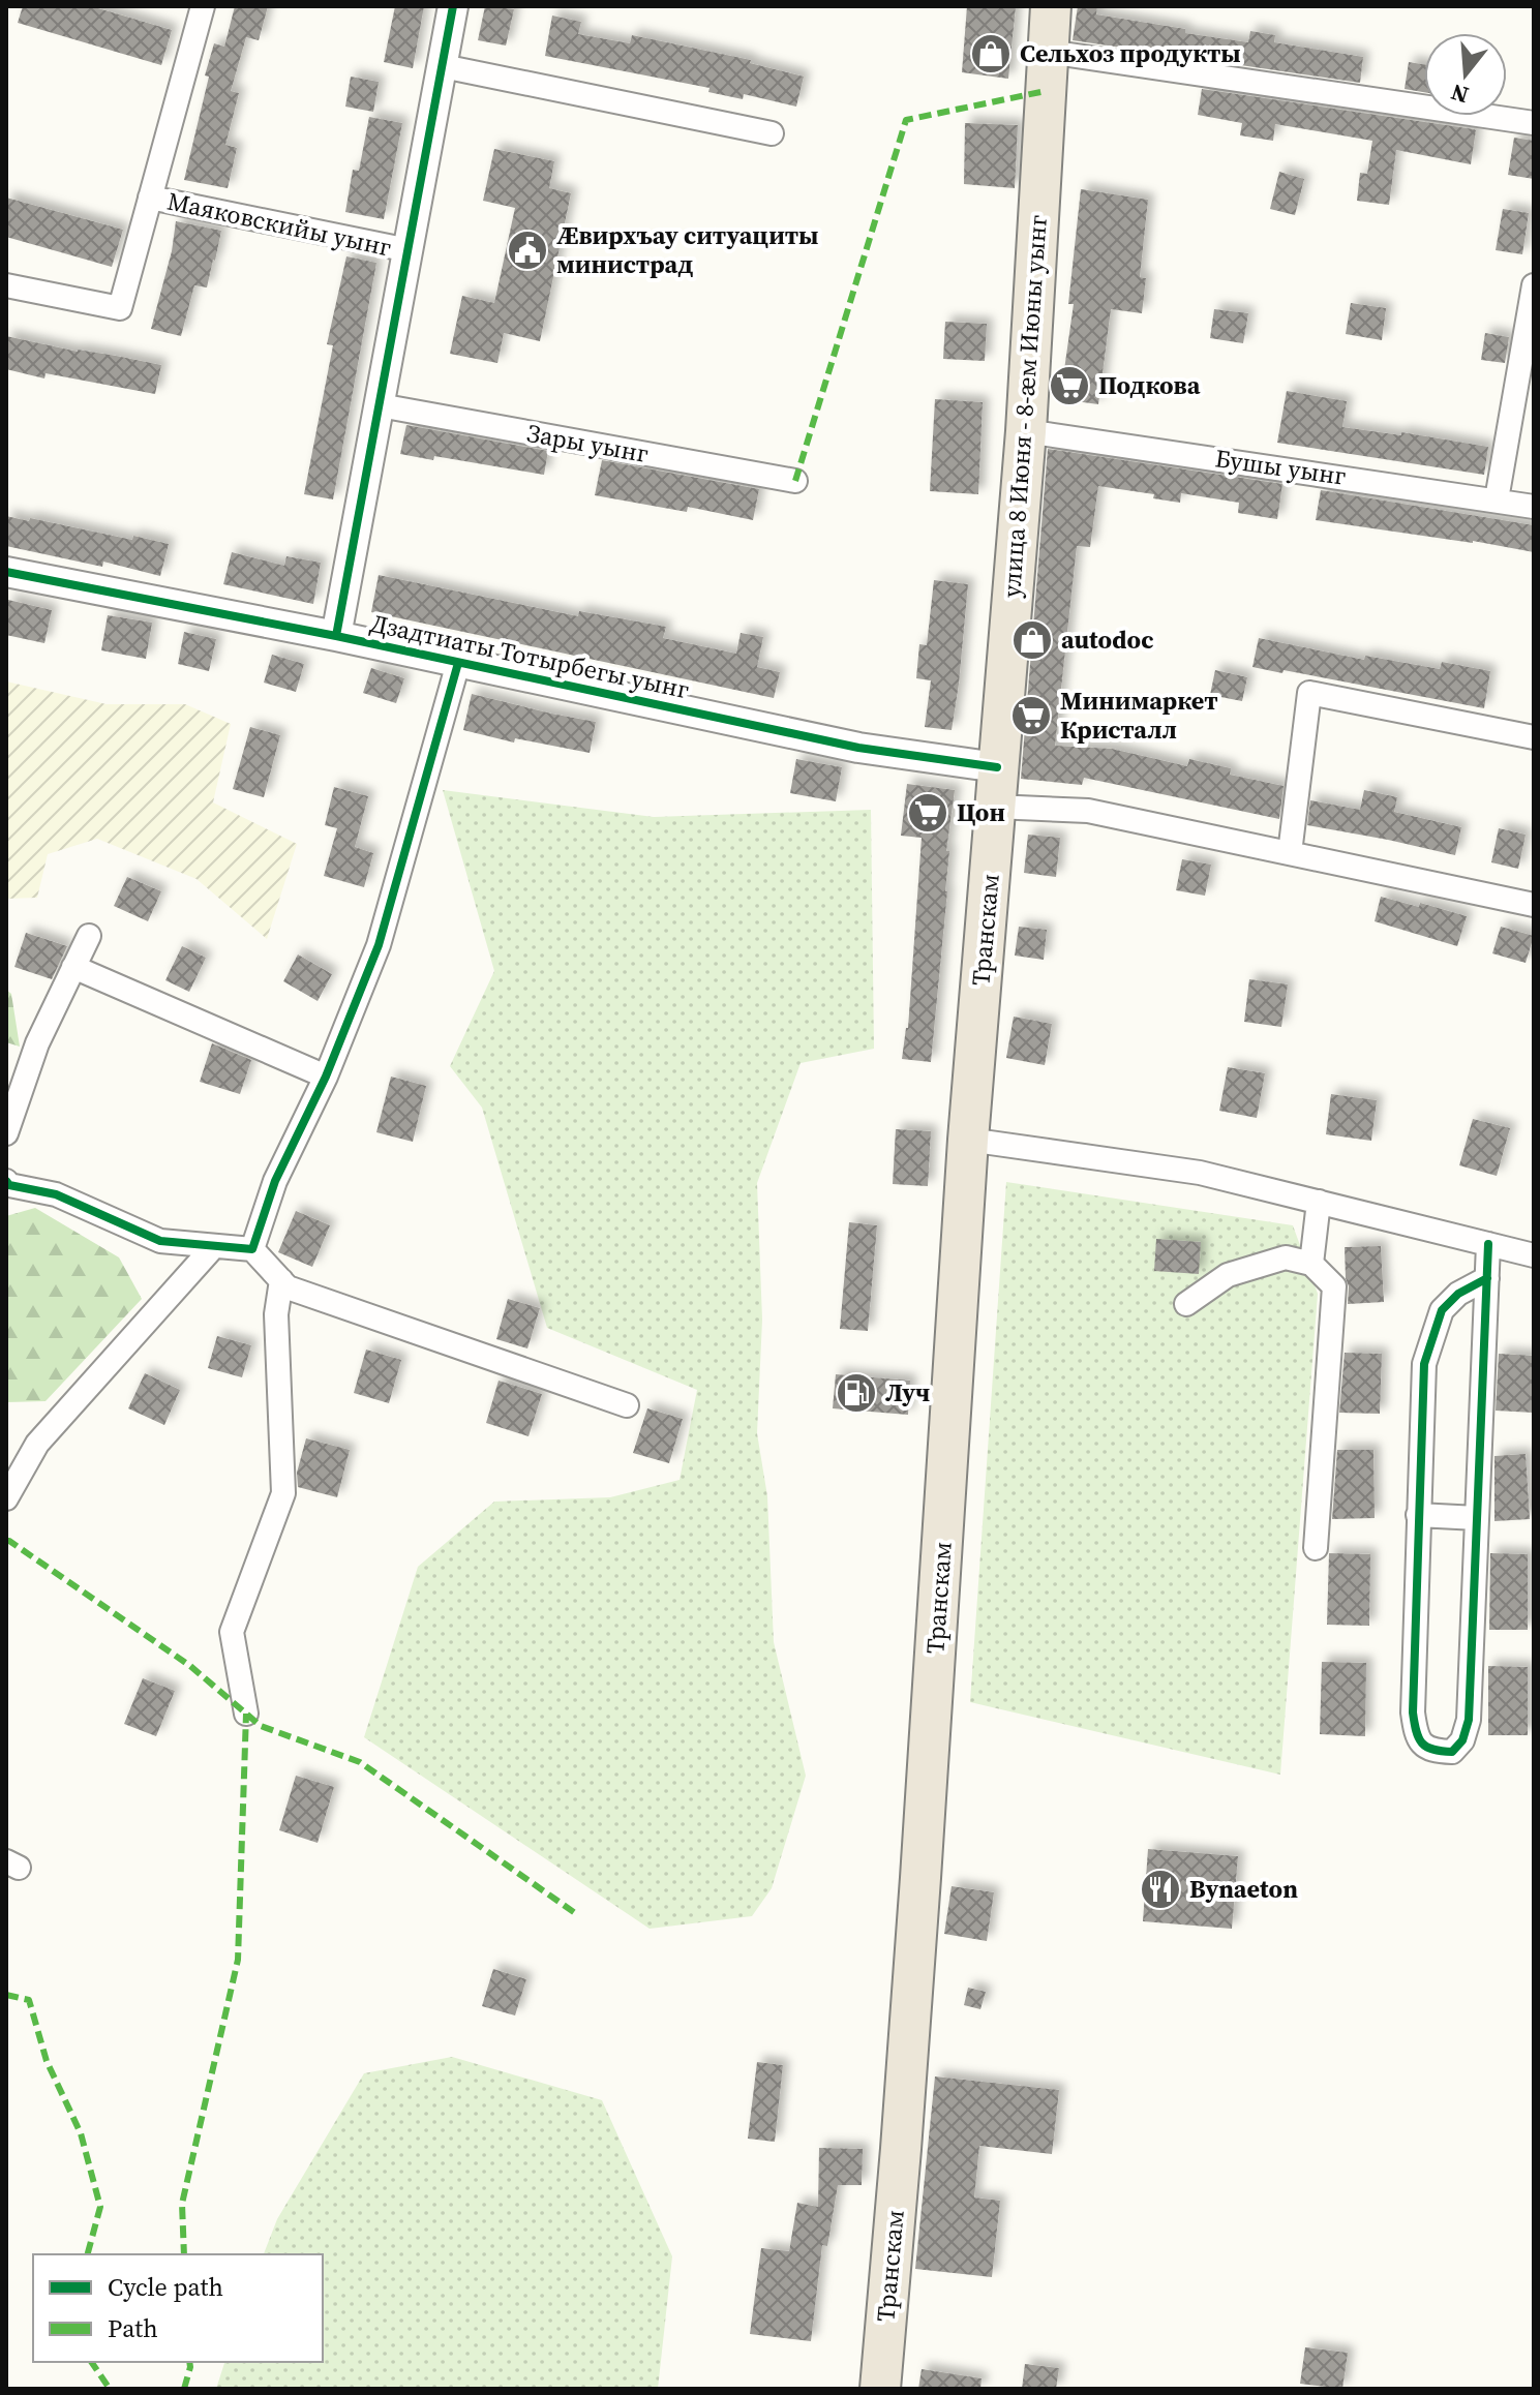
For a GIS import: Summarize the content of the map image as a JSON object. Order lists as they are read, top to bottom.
{
  "streets": {
    "highway": ["улица 8 Июня - 8-ӕм Июны уынг", "Транскам"],
    "street": [
      "Маяковскийы уынг",
      "Зары уынг",
      "Бушы уынг",
      "Дзадтиаты Тотырбегы уынг"
    ]
  },
  "crossings": [
    ["улица 8 Июня - 8-ӕм Июны уынг", "Бушы уынг"],
    ["улица 8 Июня - 8-ӕм Июны уынг", "Дзадтиаты Тотырбегы уынг"],
    ["улица 8 Июня - 8-ӕм Июны уынг", "Транскам"]
  ],
  "places": {
    "shop": ["Сельхоз продукты", "autodoc"],
    "public building": ["Æвирхъау ситуациты министрад"],
    "supermarket": ["Подкова", "Минимаркет Кристалл", "Цон"],
    "fuel station": ["Луч"],
    "restaurant": ["Bynaeton"]
  },
  "legend": ["Cycle path", "Path"],
  "north": "bottom"
}
